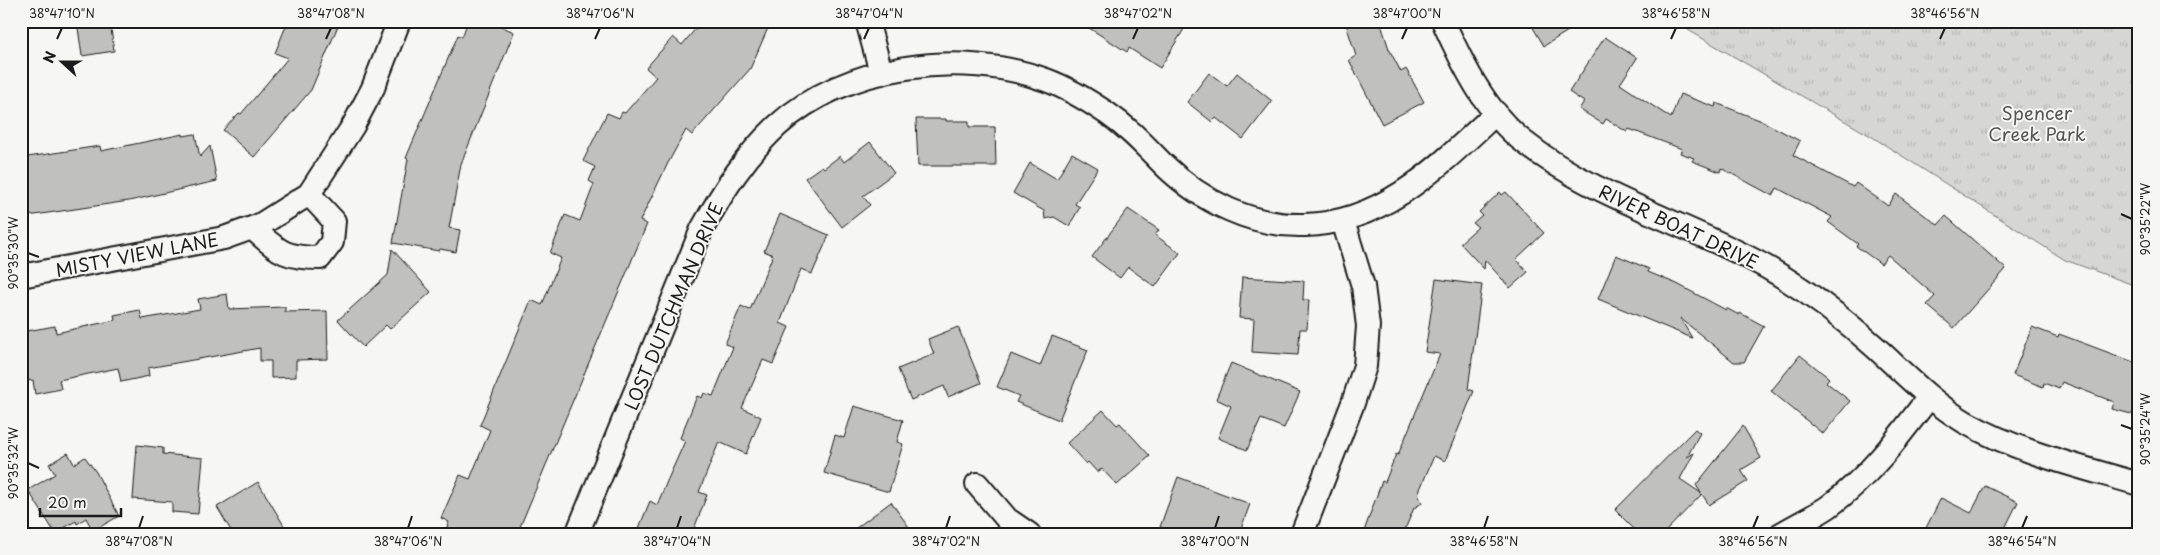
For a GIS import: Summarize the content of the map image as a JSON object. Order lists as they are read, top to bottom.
{
  "streets": {
    "street": ["RIVER BOAT DRIVE", "MISTY VIEW LANE", "LOST DUTCHMAN DRIVE"]
  },
  "crossings": [
    ["RIVER BOAT DRIVE", "LOST DUTCHMAN DRIVE"]
  ],
  "parks": ["Spencer Creek Park"],
  "scale_bar": "20 m",
  "north": "left",
  "coordinates": [
    "38°47'10\"N",
    "38°47'08\"N",
    "38°47'06\"N",
    "38°47'04\"N",
    "38°47'02\"N",
    "38°47'00\"N",
    "38°46'58\"N",
    "38°46'56\"N",
    "90°35'22\"W",
    "90°35'30\"W",
    "90°35'24\"W",
    "90°35'32\"W",
    "38°46'54\"N"
  ]
}
